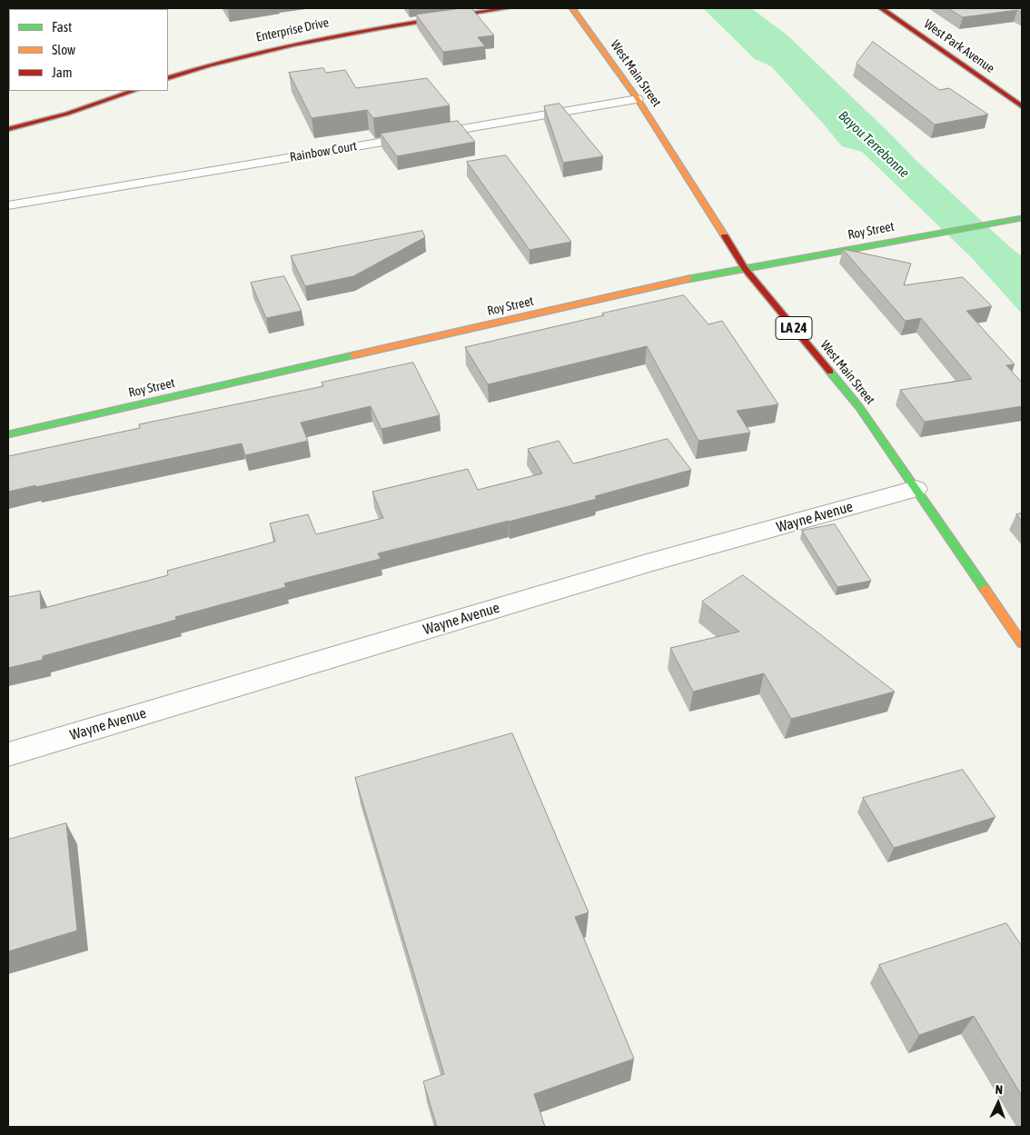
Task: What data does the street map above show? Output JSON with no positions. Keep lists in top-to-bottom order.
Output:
{
  "streets": {
    "street": [
      "Enterprise Drive",
      "West Park Avenue",
      "West Main Street",
      "Roy Street",
      "LA 24",
      "Wayne Avenue"
    ],
    "lane": ["Rainbow Court"]
  },
  "crossings": [
    ["West Main Street", "Rainbow Court"],
    ["West Main Street", "Roy Street"],
    ["West Main Street", "Wayne Avenue"]
  ],
  "water": ["Bayou Terrebonne"],
  "legend": ["Fast", "Slow", "Jam"],
  "north": "top"
}
